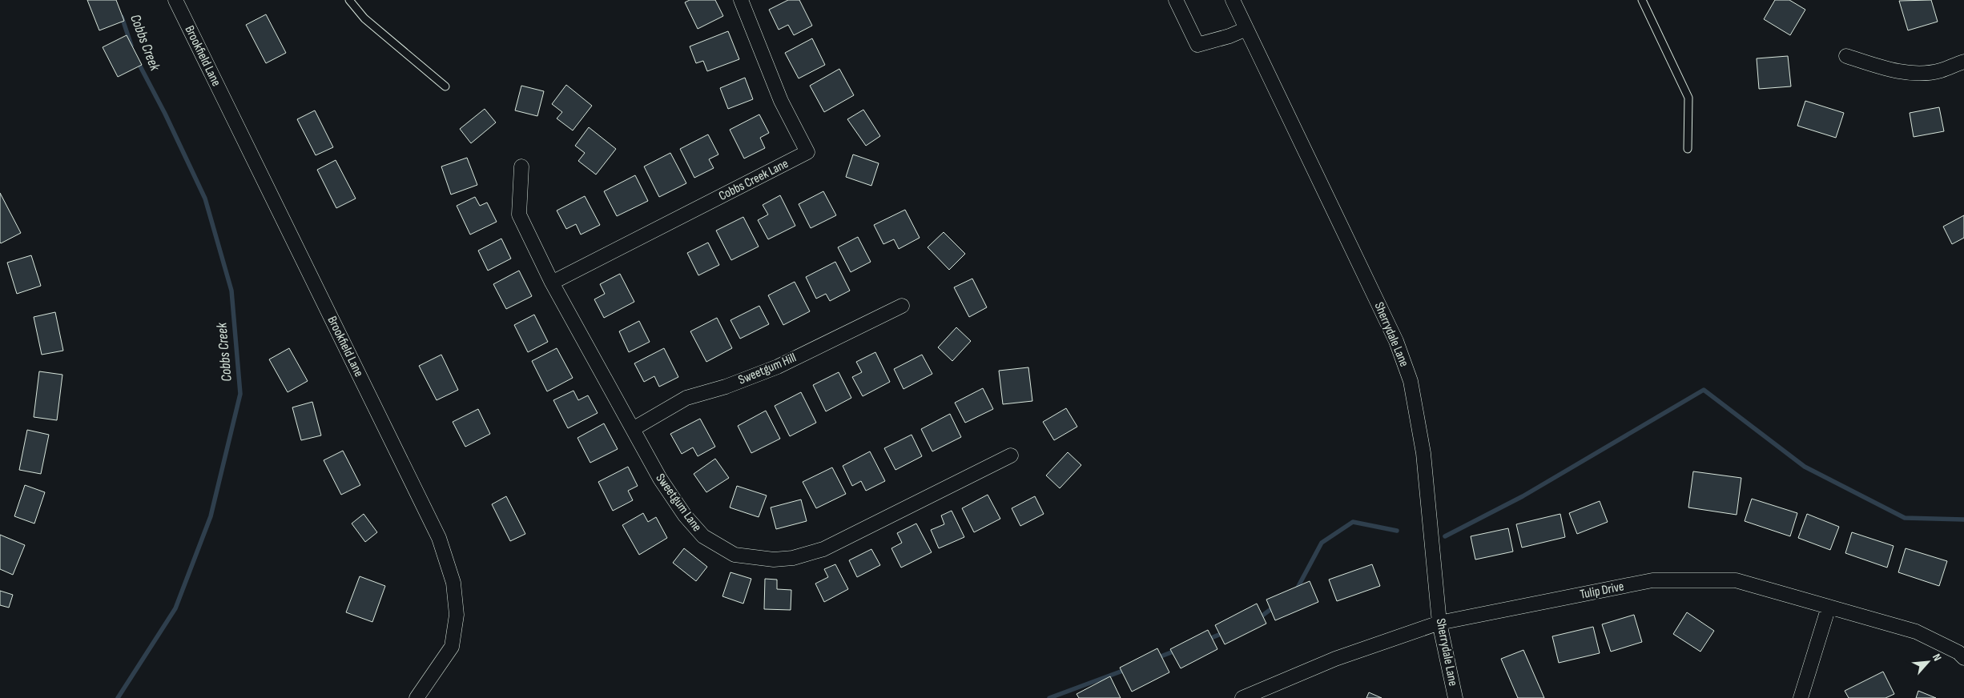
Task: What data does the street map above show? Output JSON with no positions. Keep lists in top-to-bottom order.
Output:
{
  "streets": {
    "street": [
      "Brookfield Lane",
      "Cobbs Creek Lane",
      "Sherrydale Lane",
      "Sweetgum Hill",
      "Sweetgum Lane",
      "Tulip Drive"
    ]
  },
  "crossings": [
    ["Cobbs Creek Lane", "Sweetgum Lane"],
    ["Sherrydale Lane", "Tulip Drive"],
    ["Sweetgum Hill", "Sweetgum Lane"]
  ],
  "water": ["Cobbs Creek"],
  "north": "top right"
}
